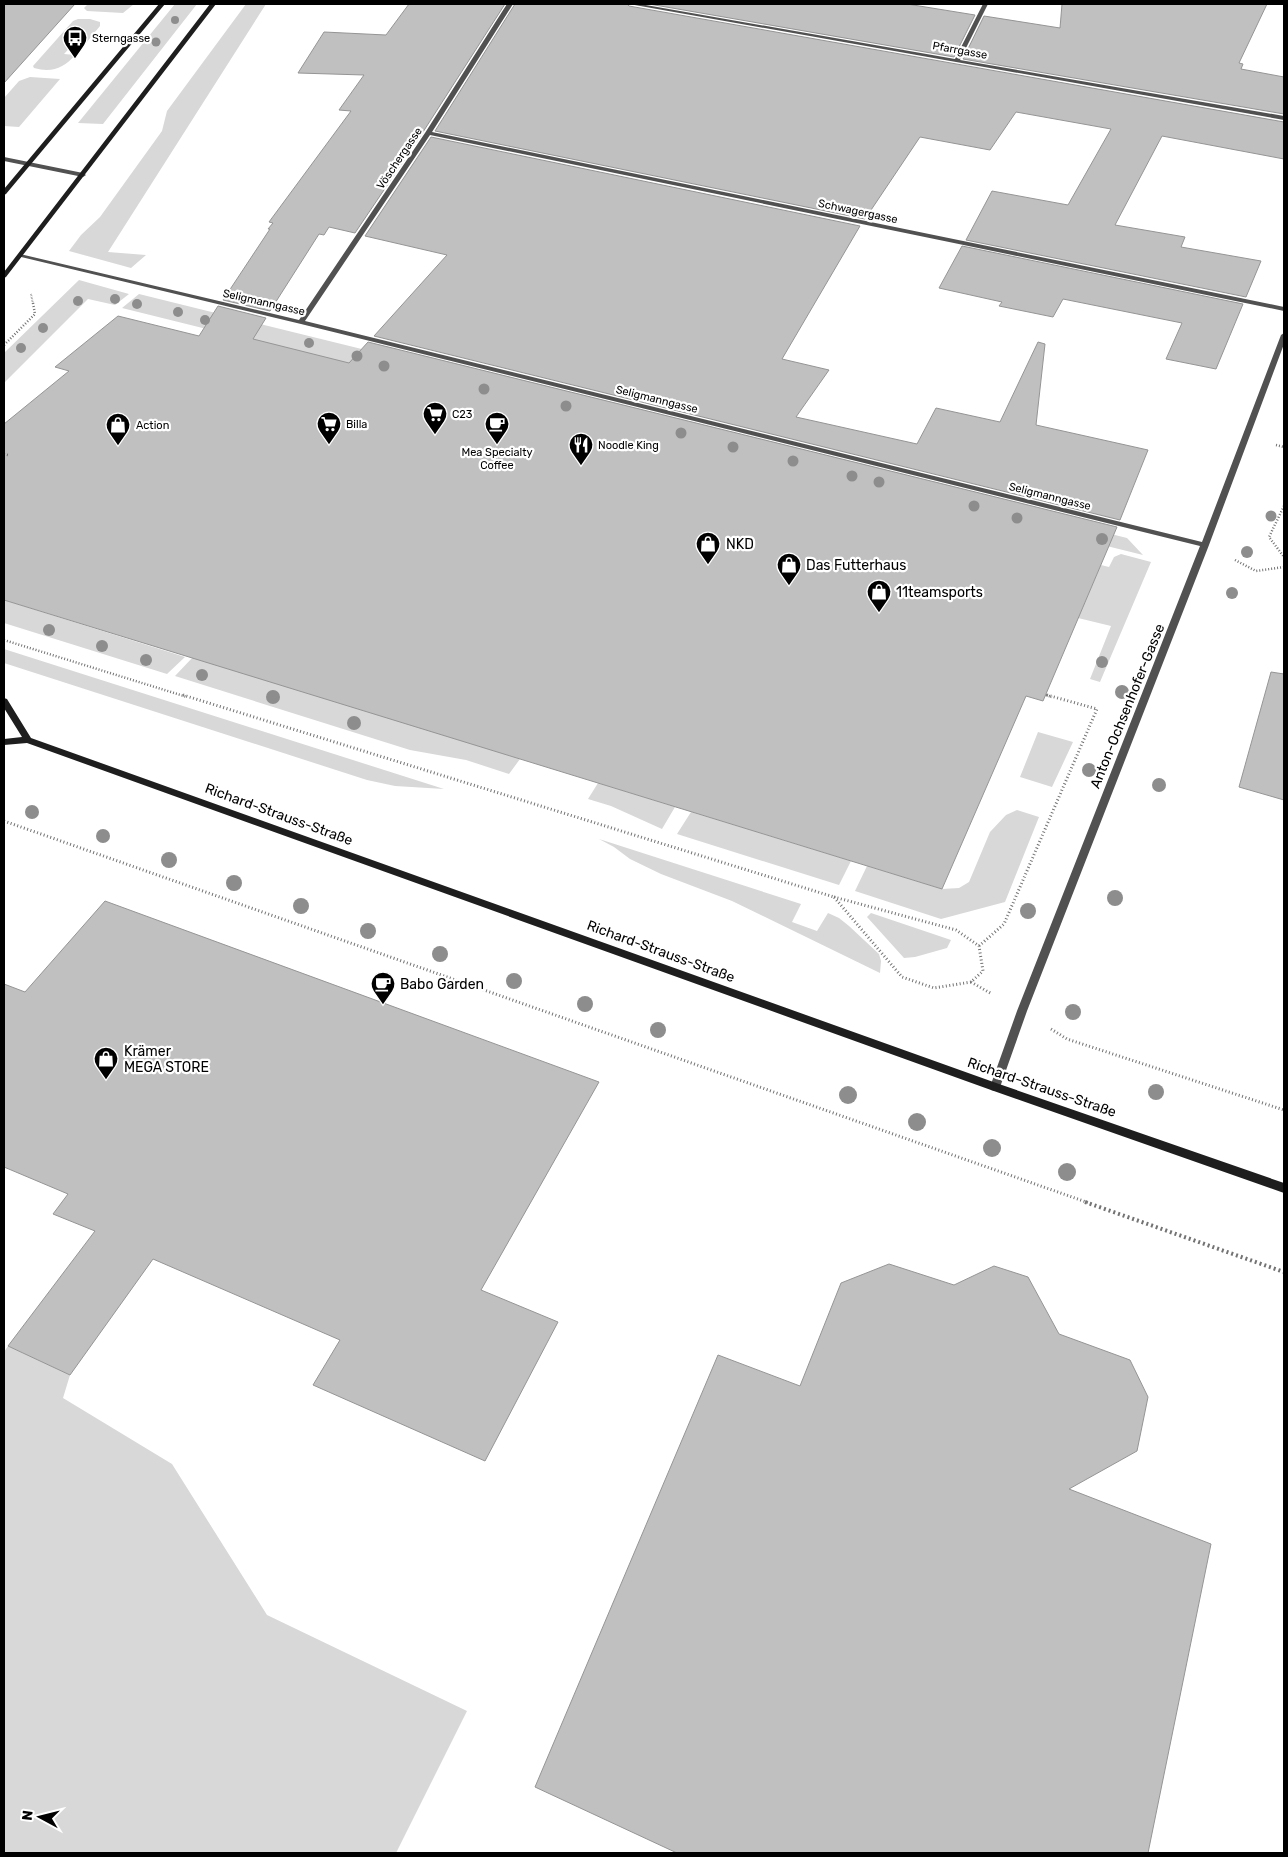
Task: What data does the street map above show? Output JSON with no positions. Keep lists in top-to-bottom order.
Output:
{
  "streets": {
    "main road": ["Richard-Strauss-Straße"],
    "street": [
      "Pfarrgasse",
      "Vöschergasse",
      "Schwagergasse",
      "Seligmanngasse",
      "Anton-Ochsenhofer-Gasse"
    ]
  },
  "crossings": [
    ["Vöschergasse", "Schwagergasse"],
    ["Vöschergasse", "Seligmanngasse"],
    ["Seligmanngasse", "Anton-Ochsenhofer-Gasse"],
    ["Anton-Ochsenhofer-Gasse", "Richard-Strauss-Straße"]
  ],
  "places": {
    "bus stop": ["Sterngasse"],
    "supermarket": ["C23", "Billa"],
    "cafe": ["Mea Specialty Coffee", "Babo Garden"],
    "shop": [
      "Action",
      "NKD",
      "Das Futterhaus",
      "11teamsports",
      "Krämer MEGA STORE"
    ],
    "restaurant": ["Noodle King"]
  },
  "north": "left"
}
